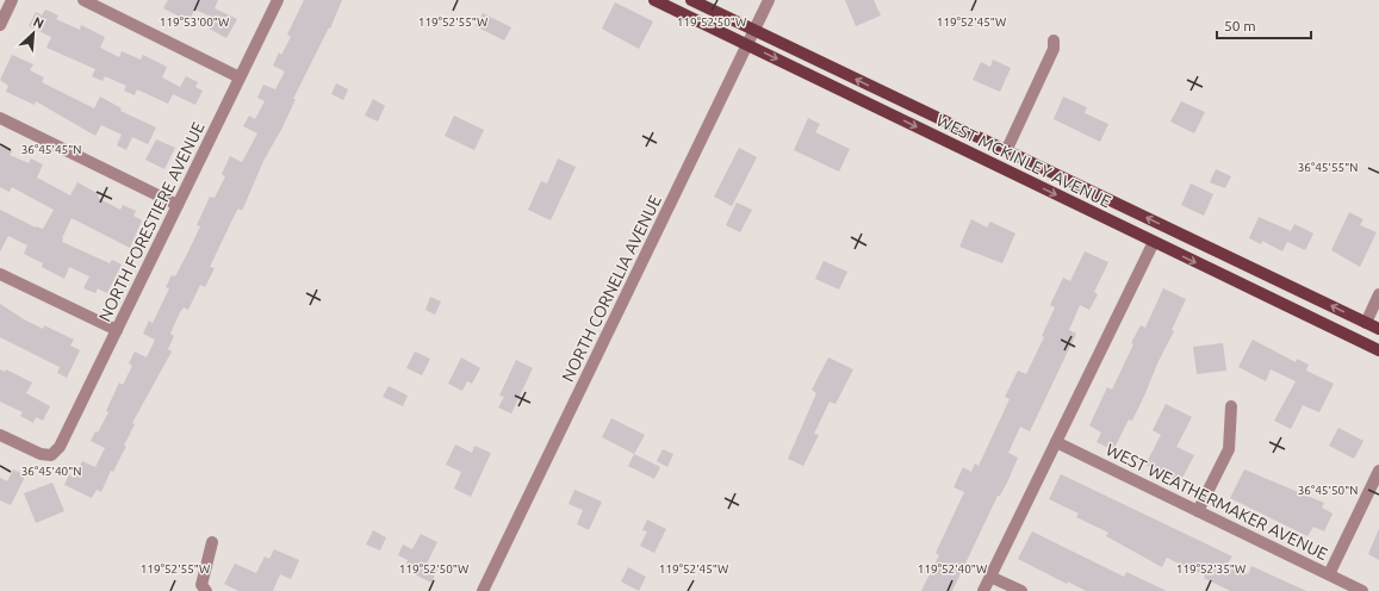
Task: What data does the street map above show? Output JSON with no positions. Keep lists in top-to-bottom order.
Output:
{
  "streets": {
    "main road": ["WEST MCKINLEY AVENUE"],
    "street": ["NORTH FORESTIERE AVENUE", "NORTH CORNELIA AVENUE", "WEST WEATHERMAKER AVENUE"]
  },
  "crossings": [
    ["WEST MCKINLEY AVENUE", "NORTH CORNELIA AVENUE"]
  ],
  "scale_bar": "50 m",
  "north": "top right",
  "coordinates": [
    "119°53'00\"W",
    "119°52'55\"W",
    "119°52'50\"W",
    "119°52'45\"W",
    "36°45'45\"N",
    "36°45'55\"N",
    "36°45'40\"N",
    "36°45'50\"N",
    "119°52'40\"W",
    "119°52'35\"W"
  ]
}
